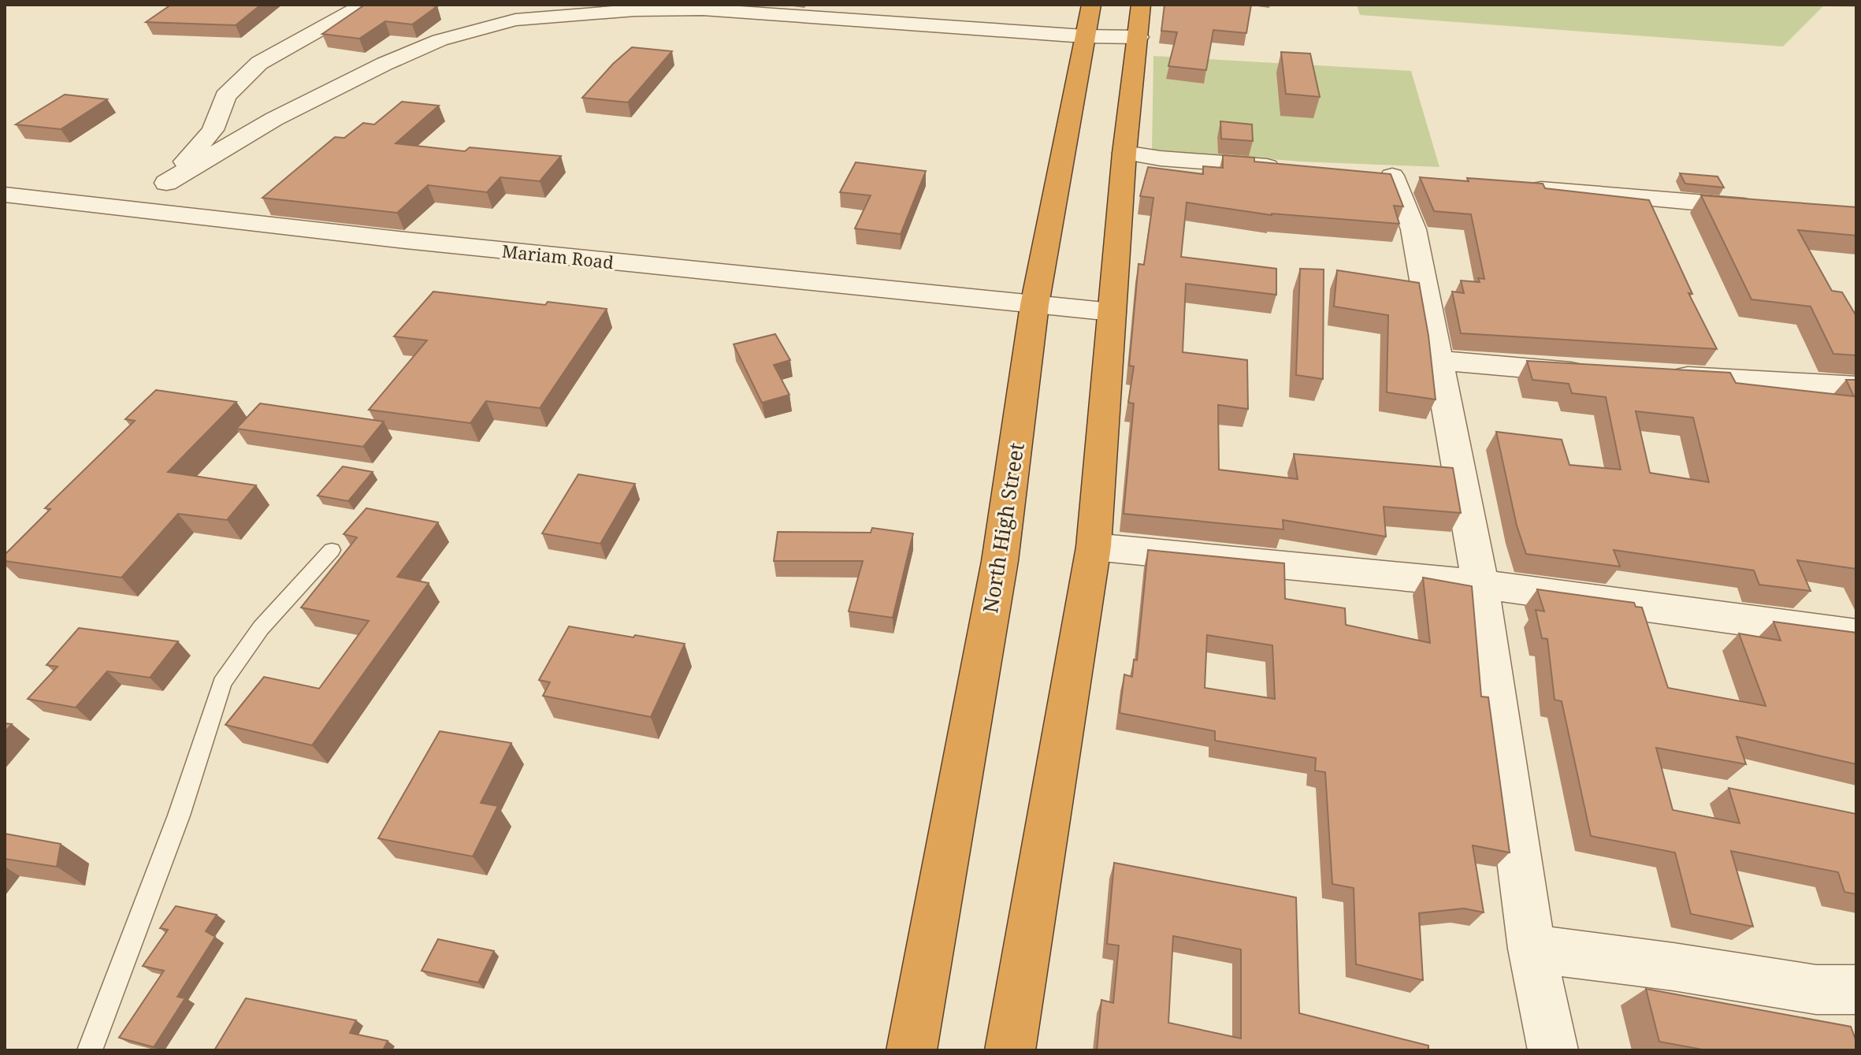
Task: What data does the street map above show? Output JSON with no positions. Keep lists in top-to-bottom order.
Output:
{
  "streets": {
    "highway": ["North High Street"],
    "street": ["Mariam Road"]
  },
  "crossings": [
    ["Mariam Road", "North High Street"]
  ]
}
